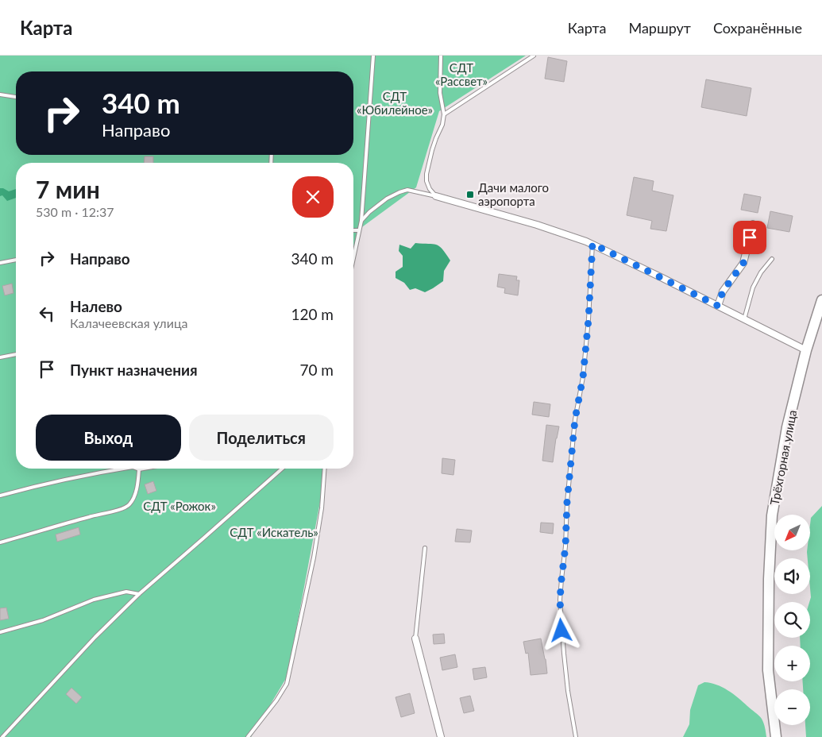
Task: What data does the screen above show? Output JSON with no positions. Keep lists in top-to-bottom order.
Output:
{
  "streets": {
    "highway": ["Трёхгорная улица"]
  },
  "parks": [
    "СДТ «Рассвет»",
    "СДТ «Юбилейное»",
    "СДТ «Рожок»",
    "СДТ «Искатель»"
  ],
  "places": {
    "transit": ["Дачи малого аэропорта"]
  },
  "north": "bottom left",
  "page": {
    "header": "Карта",
    "nav": ["Карта", "Маршрут", "Сохранённые"],
    "turn": ["340 m", "Направо"],
    "heading": ["7 мин", "530 m · 12:37"],
    "list": [
      {
        "name": "Направо",
        "value": "340 m"
      },
      {
        "name": "Налево",
        "note": "Калачеевская улица",
        "value": "120 m"
      },
      {
        "name": "Пункт назначения",
        "value": "70 m"
      }
    ],
    "buttons": ["Выход", "Поделиться"],
    "map_buttons": ["+", "−"]
  }
}
